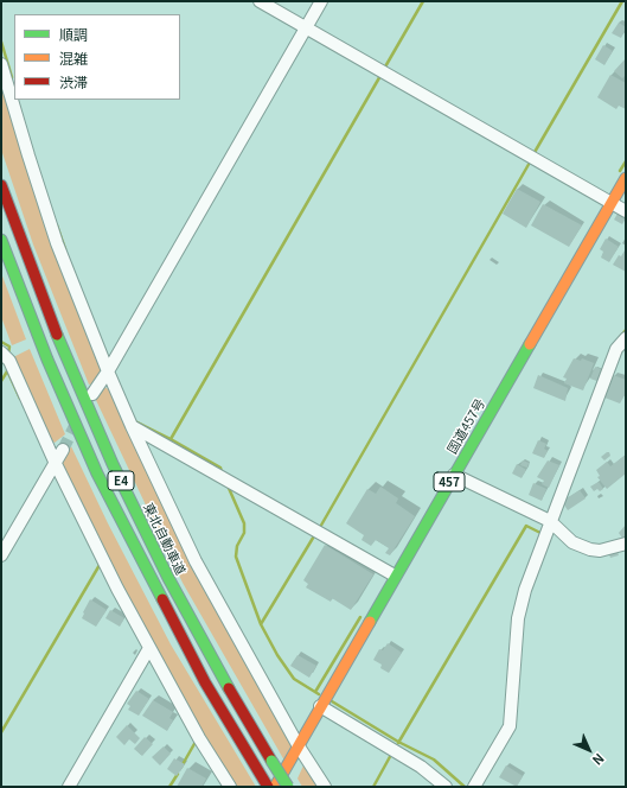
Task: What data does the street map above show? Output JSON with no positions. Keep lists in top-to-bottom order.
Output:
{
  "streets": {
    "highway": [
      "国道457号",
      "E4",
      "457",
      "東北自動車道"
    ]
  },
  "legend": ["順調", "混雑", "渋滞"],
  "north": "bottom right"
}
